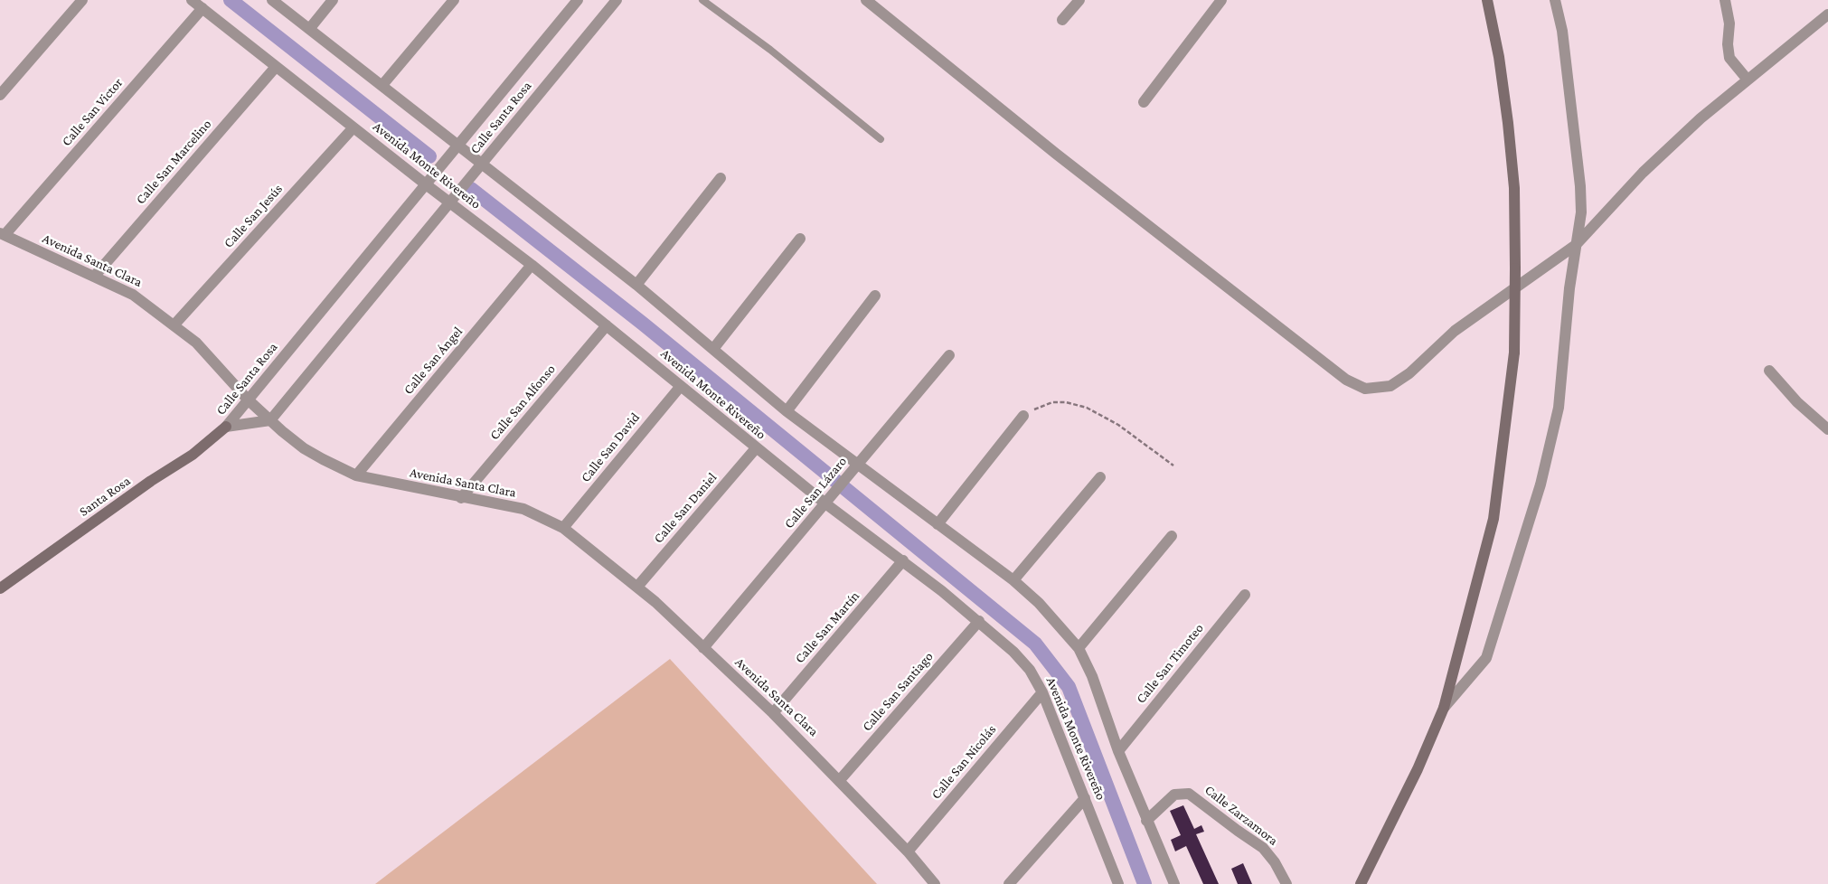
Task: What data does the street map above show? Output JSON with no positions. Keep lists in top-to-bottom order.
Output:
{
  "streets": {
    "main road": ["Santa Rosa"],
    "street": [
      "Calle San Victor",
      "Calle Santa Rosa",
      "Calle San Marcelino",
      "Avenida Monte Rivereño",
      "Calle San Jesús",
      "Avenida Santa Clara",
      "Calle San Ángel",
      "Calle San Alfonso",
      "Calle San David",
      "Calle San Lázaro",
      "Calle San Daniel",
      "Calle San Martín",
      "Calle San Timoteo",
      "Calle San Santiago",
      "Calle San Nicolás",
      "Calle Zarzamora"
    ]
  },
  "crossings": [
    ["Calle San Victor", "Avenida Monte Rivereño"],
    ["Calle San Victor", "Avenida Santa Clara"],
    ["Calle Santa Rosa", "Avenida Monte Rivereño"],
    ["Calle Santa Rosa", "Avenida Santa Clara"],
    ["Calle Santa Rosa", "Santa Rosa"],
    ["Calle San Marcelino", "Avenida Monte Rivereño"],
    ["Calle San Marcelino", "Avenida Santa Clara"],
    ["Avenida Monte Rivereño", "Calle San Jesús"],
    ["Avenida Monte Rivereño", "Calle San Ángel"],
    ["Avenida Monte Rivereño", "Calle San Alfonso"],
    ["Avenida Monte Rivereño", "Calle San David"],
    ["Avenida Monte Rivereño", "Calle San Lázaro"],
    ["Avenida Monte Rivereño", "Calle San Daniel"],
    ["Avenida Monte Rivereño", "Calle San Martín"],
    ["Avenida Monte Rivereño", "Calle San Santiago"],
    ["Avenida Monte Rivereño", "Calle San Nicolás"],
    ["Calle San Jesús", "Avenida Santa Clara"],
    ["Avenida Santa Clara", "Calle San Ángel"],
    ["Avenida Santa Clara", "Calle San Alfonso"],
    ["Avenida Santa Clara", "Calle San David"],
    ["Avenida Santa Clara", "Calle San Lázaro"],
    ["Avenida Santa Clara", "Calle San Daniel"],
    ["Avenida Santa Clara", "Calle San Martín"],
    ["Avenida Santa Clara", "Calle San Santiago"],
    ["Avenida Santa Clara", "Calle San Nicolás"]
  ]
}
